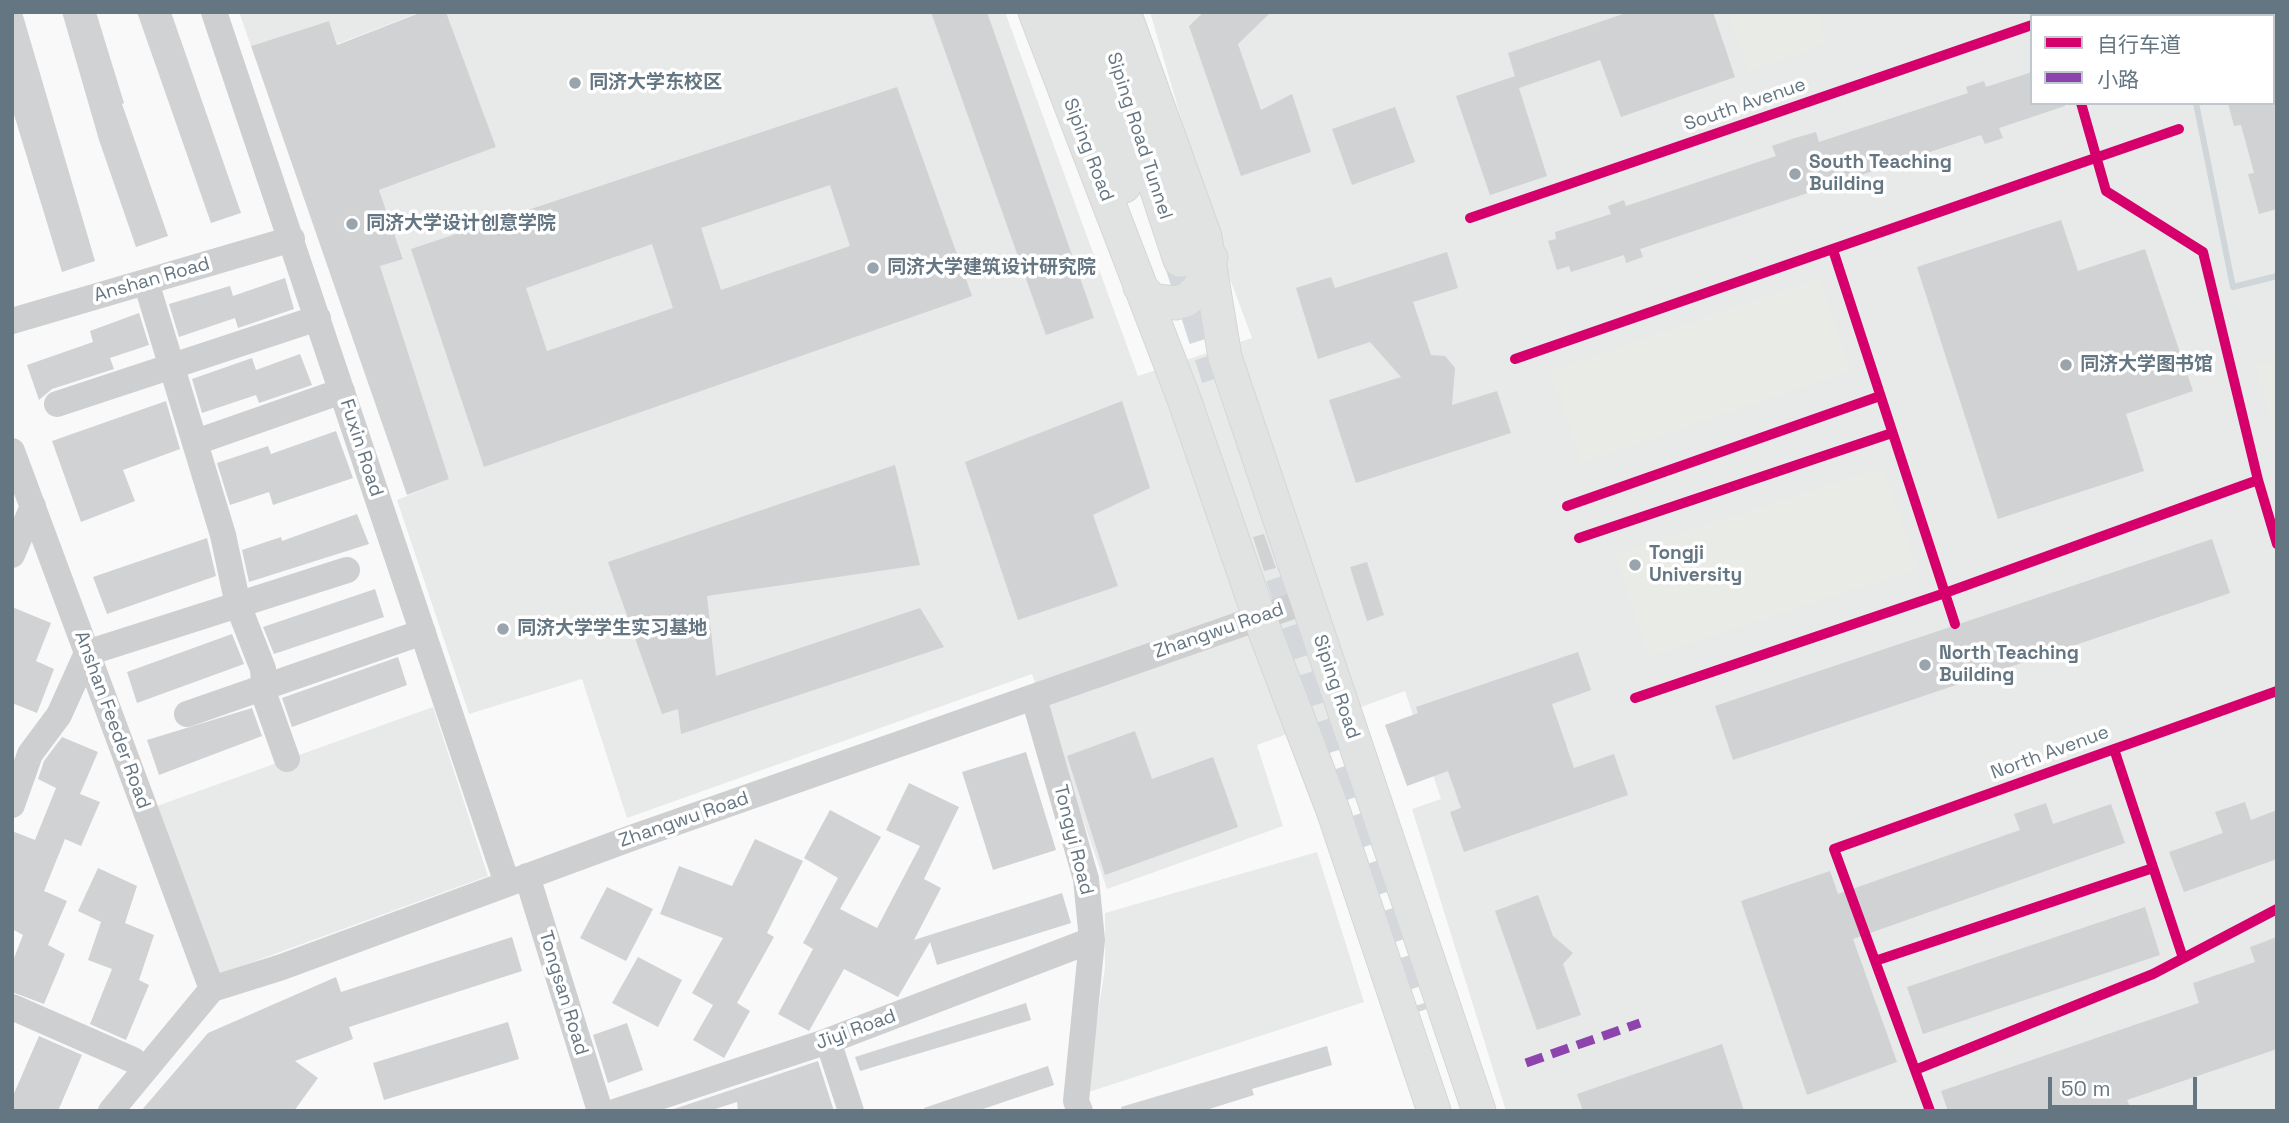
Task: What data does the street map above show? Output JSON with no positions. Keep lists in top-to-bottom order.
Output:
{
  "streets": {
    "main road": ["Siping Road Tunnel", "Siping Road"],
    "street": [
      "Anshan Road",
      "Fuxin Road",
      "Zhangwu Road",
      "Anshan Feeder Road",
      "Tongyi Road",
      "Tongsan Road",
      "Jiyi Road"
    ],
    "cycle path": ["South Avenue", "North Avenue"]
  },
  "crossings": [
    ["Siping Road Tunnel", "Siping Road"],
    ["Siping Road", "Zhangwu Road"],
    ["Anshan Road", "Fuxin Road"],
    ["Fuxin Road", "Zhangwu Road"],
    ["Fuxin Road", "Tongsan Road"],
    ["Zhangwu Road", "Anshan Feeder Road"],
    ["Zhangwu Road", "Tongyi Road"],
    ["Zhangwu Road", "Tongsan Road"],
    ["Tongyi Road", "Jiyi Road"]
  ],
  "places": [
    "同济大学东校区",
    "South Teaching Building",
    "同济大学设计创意学院",
    "同济大学建筑设计研究院",
    "同济大学图书馆",
    "Tongji University",
    "同济大学学生实习基地",
    "North Teaching Building"
  ],
  "legend": ["自行车道", "小路"],
  "scale_bar": "50 m"
}
